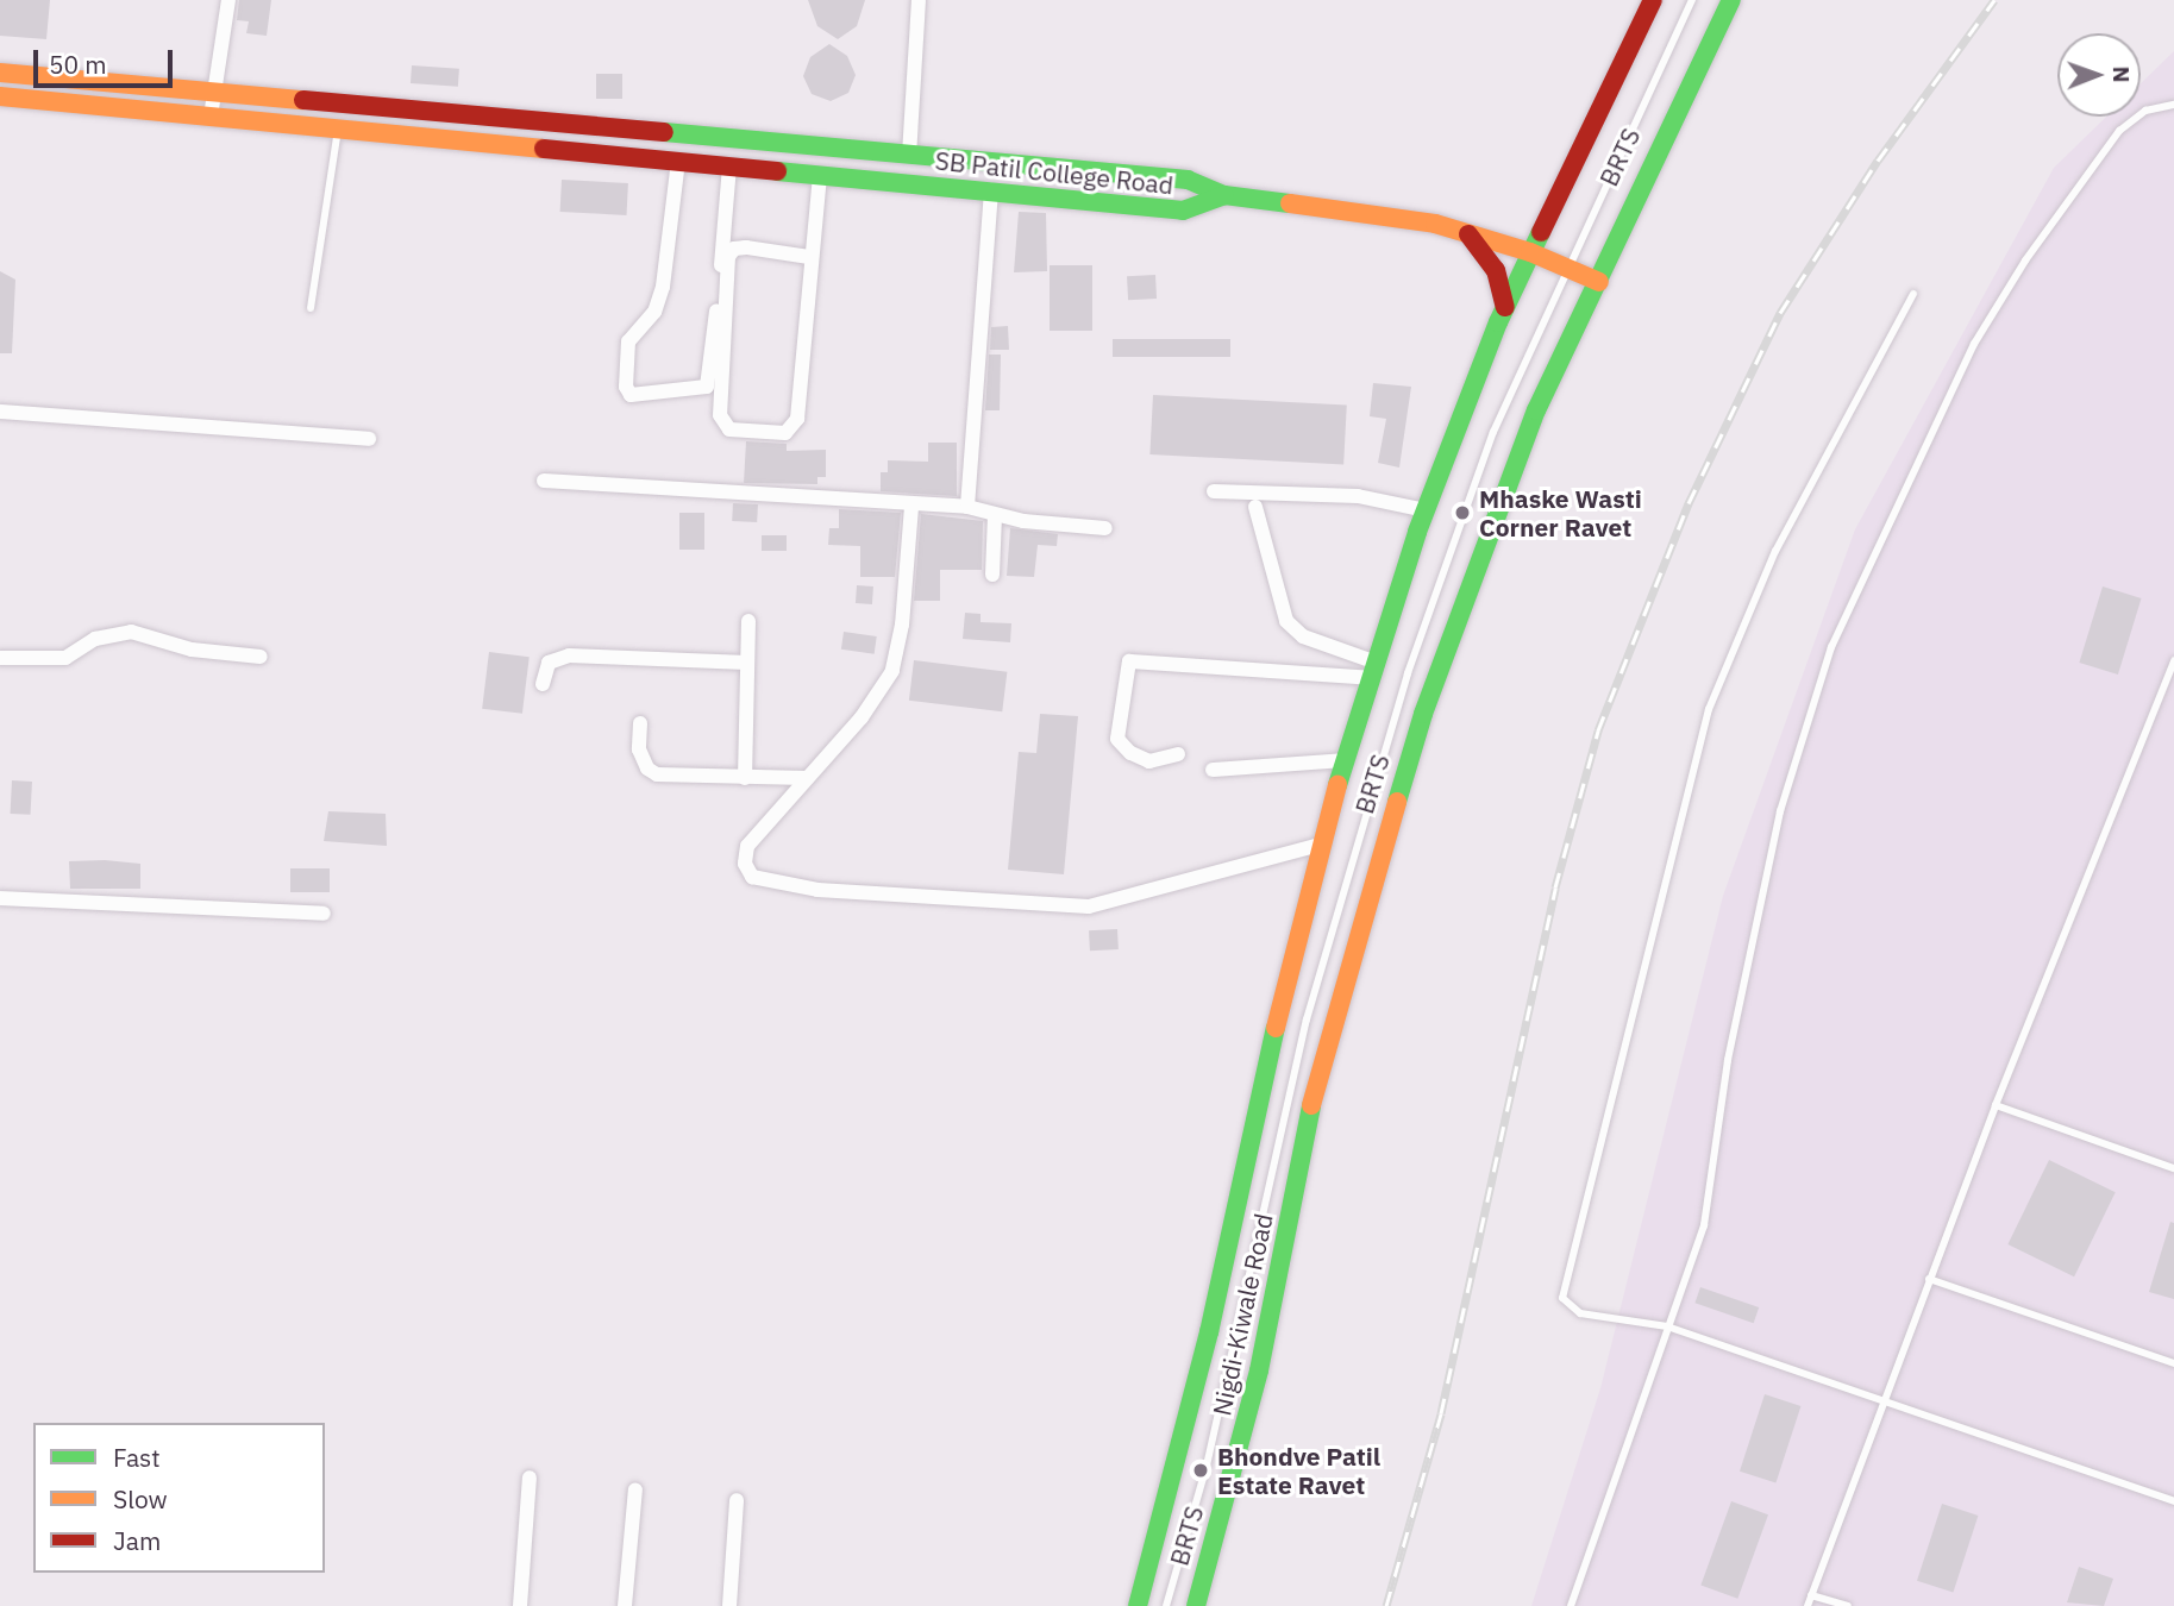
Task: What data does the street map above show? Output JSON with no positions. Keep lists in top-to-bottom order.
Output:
{
  "streets": {
    "main road": ["SB Patil College Road", "Nigdi-Kiwale Road"],
    "lane": ["BRTS"]
  },
  "places": ["Mhaske Wasti Corner Ravet", "Bhondve Patil Estate Ravet"],
  "legend": ["Fast", "Slow", "Jam"],
  "scale_bar": "50 m",
  "north": "right"
}
